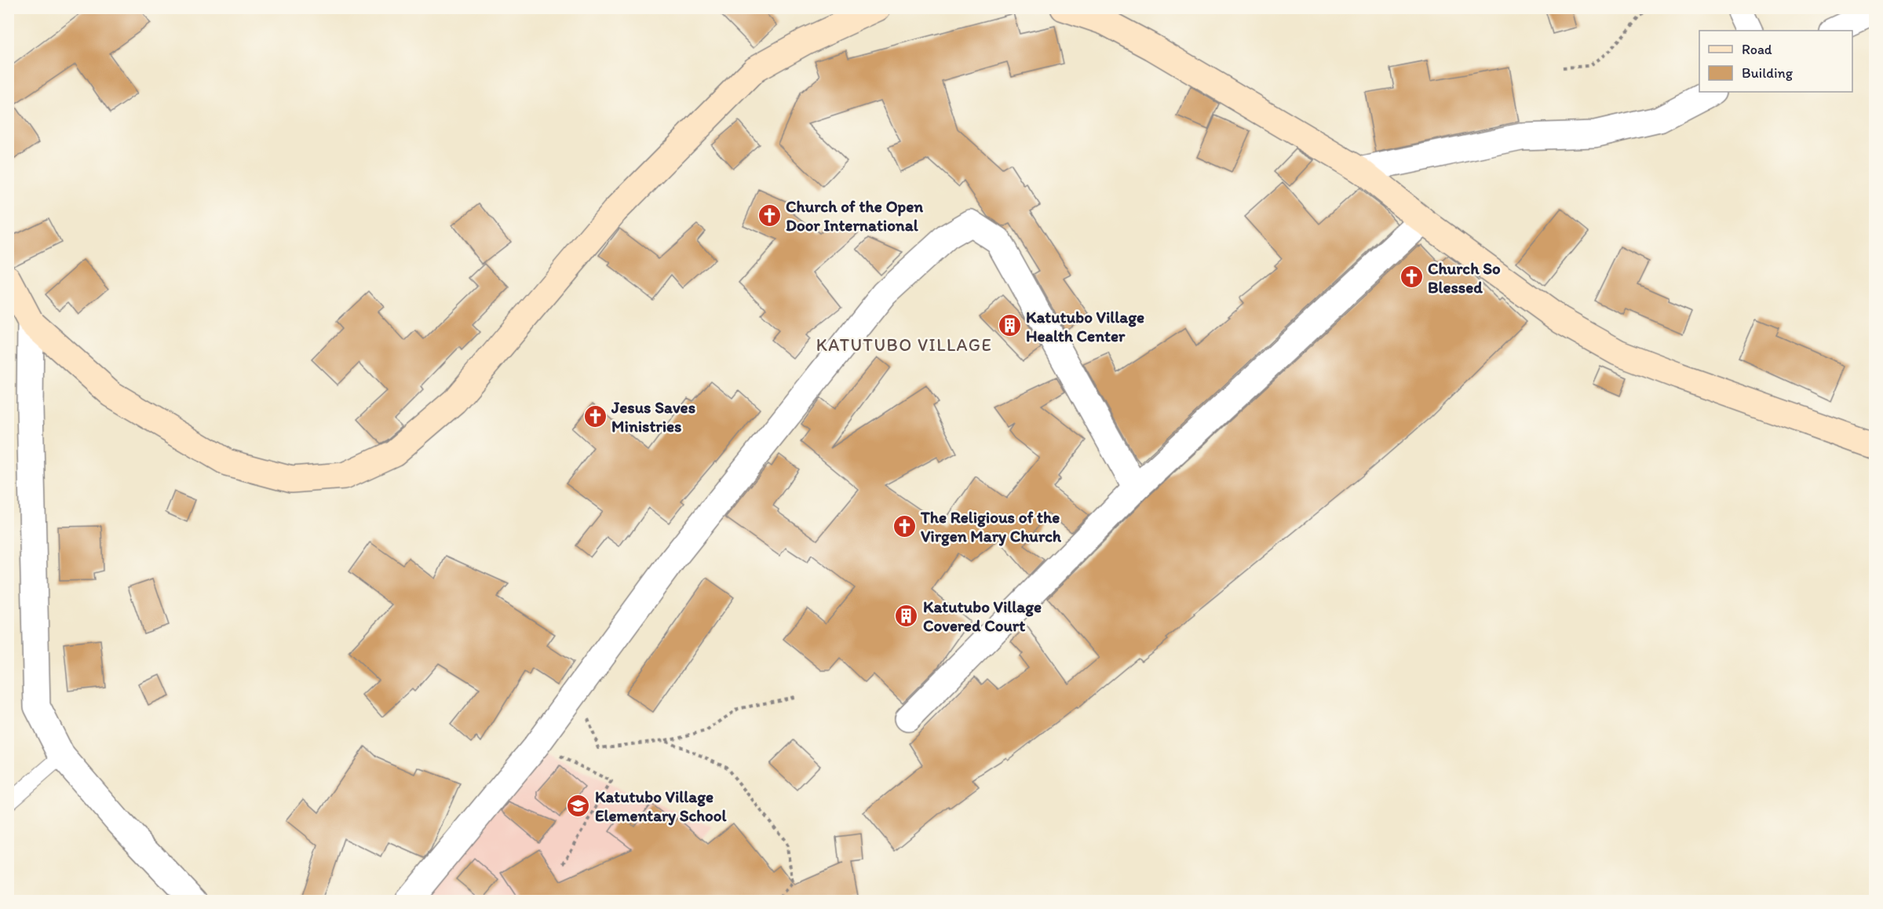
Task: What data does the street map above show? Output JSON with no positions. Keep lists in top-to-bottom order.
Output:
{
  "districts": ["KATUTUBO VILLAGE"],
  "places": {
    "church": [
      "Church of the Open Door International",
      "Church So Blessed",
      "Jesus Saves Ministries",
      "The Religious of the Virgen Mary Church"
    ],
    "building": ["Katutubo Village Health Center", "Katutubo Village Covered Court"],
    "school or university": ["Katutubo Village Elementary School"]
  },
  "legend": ["Road", "Building"]
}
